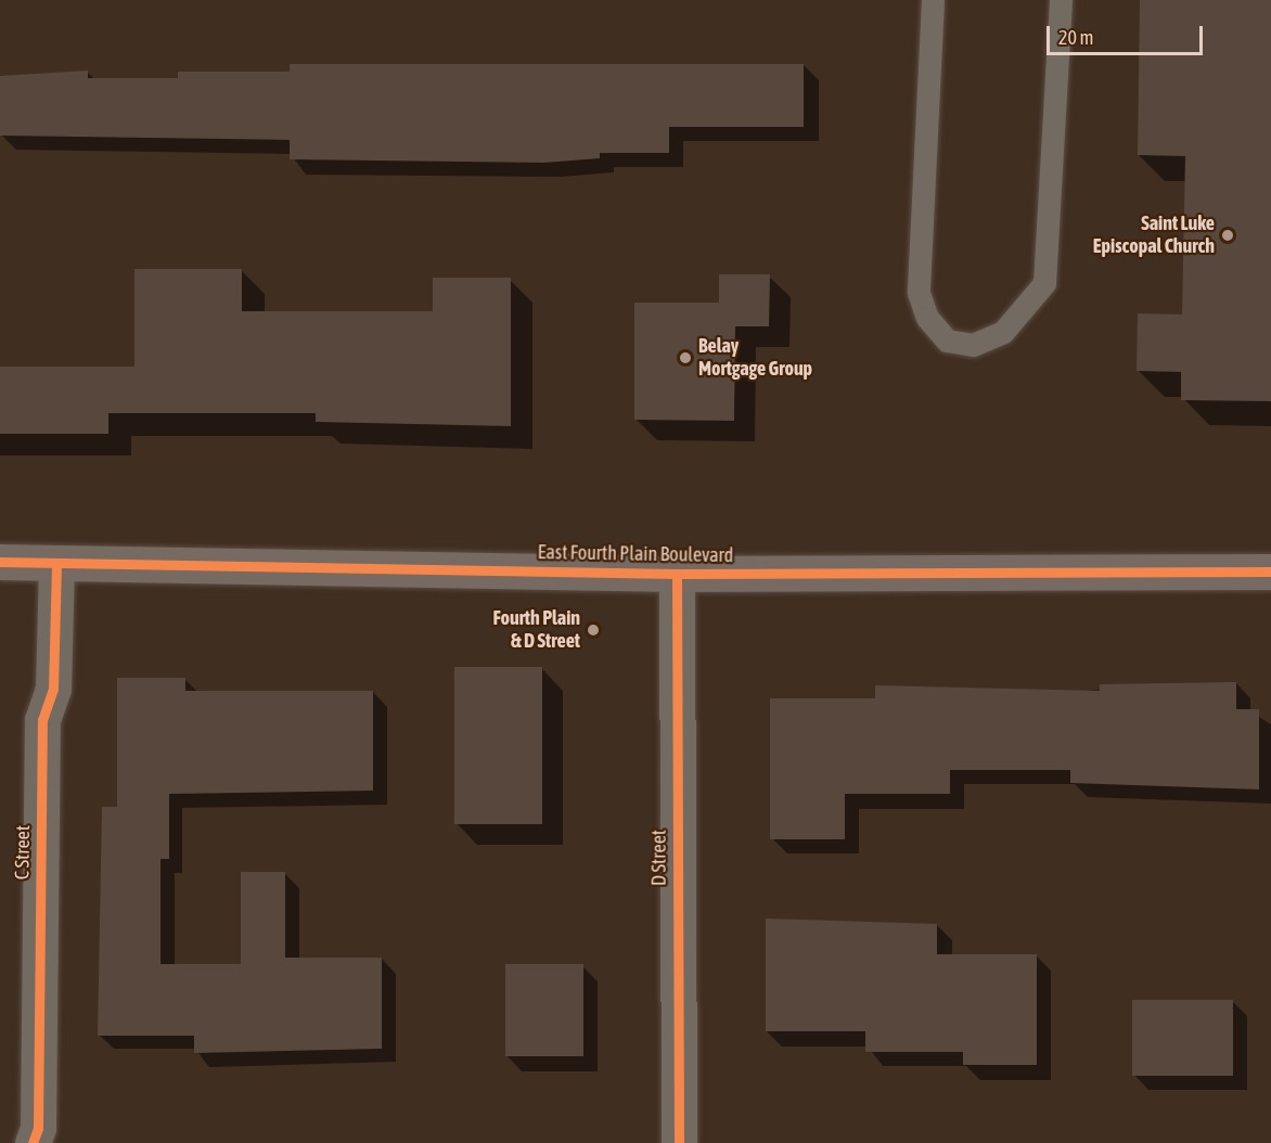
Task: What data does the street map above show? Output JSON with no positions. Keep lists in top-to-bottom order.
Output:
{
  "streets": {
    "main road": ["East Fourth Plain Boulevard"],
    "street": ["C Street", "D Street"]
  },
  "crossings": [
    ["East Fourth Plain Boulevard", "C Street"],
    ["East Fourth Plain Boulevard", "D Street"]
  ],
  "places": ["Saint Luke Episcopal Church", "Belay Mortgage Group", "Fourth Plain & D Street"],
  "scale_bar": "20 m"
}
